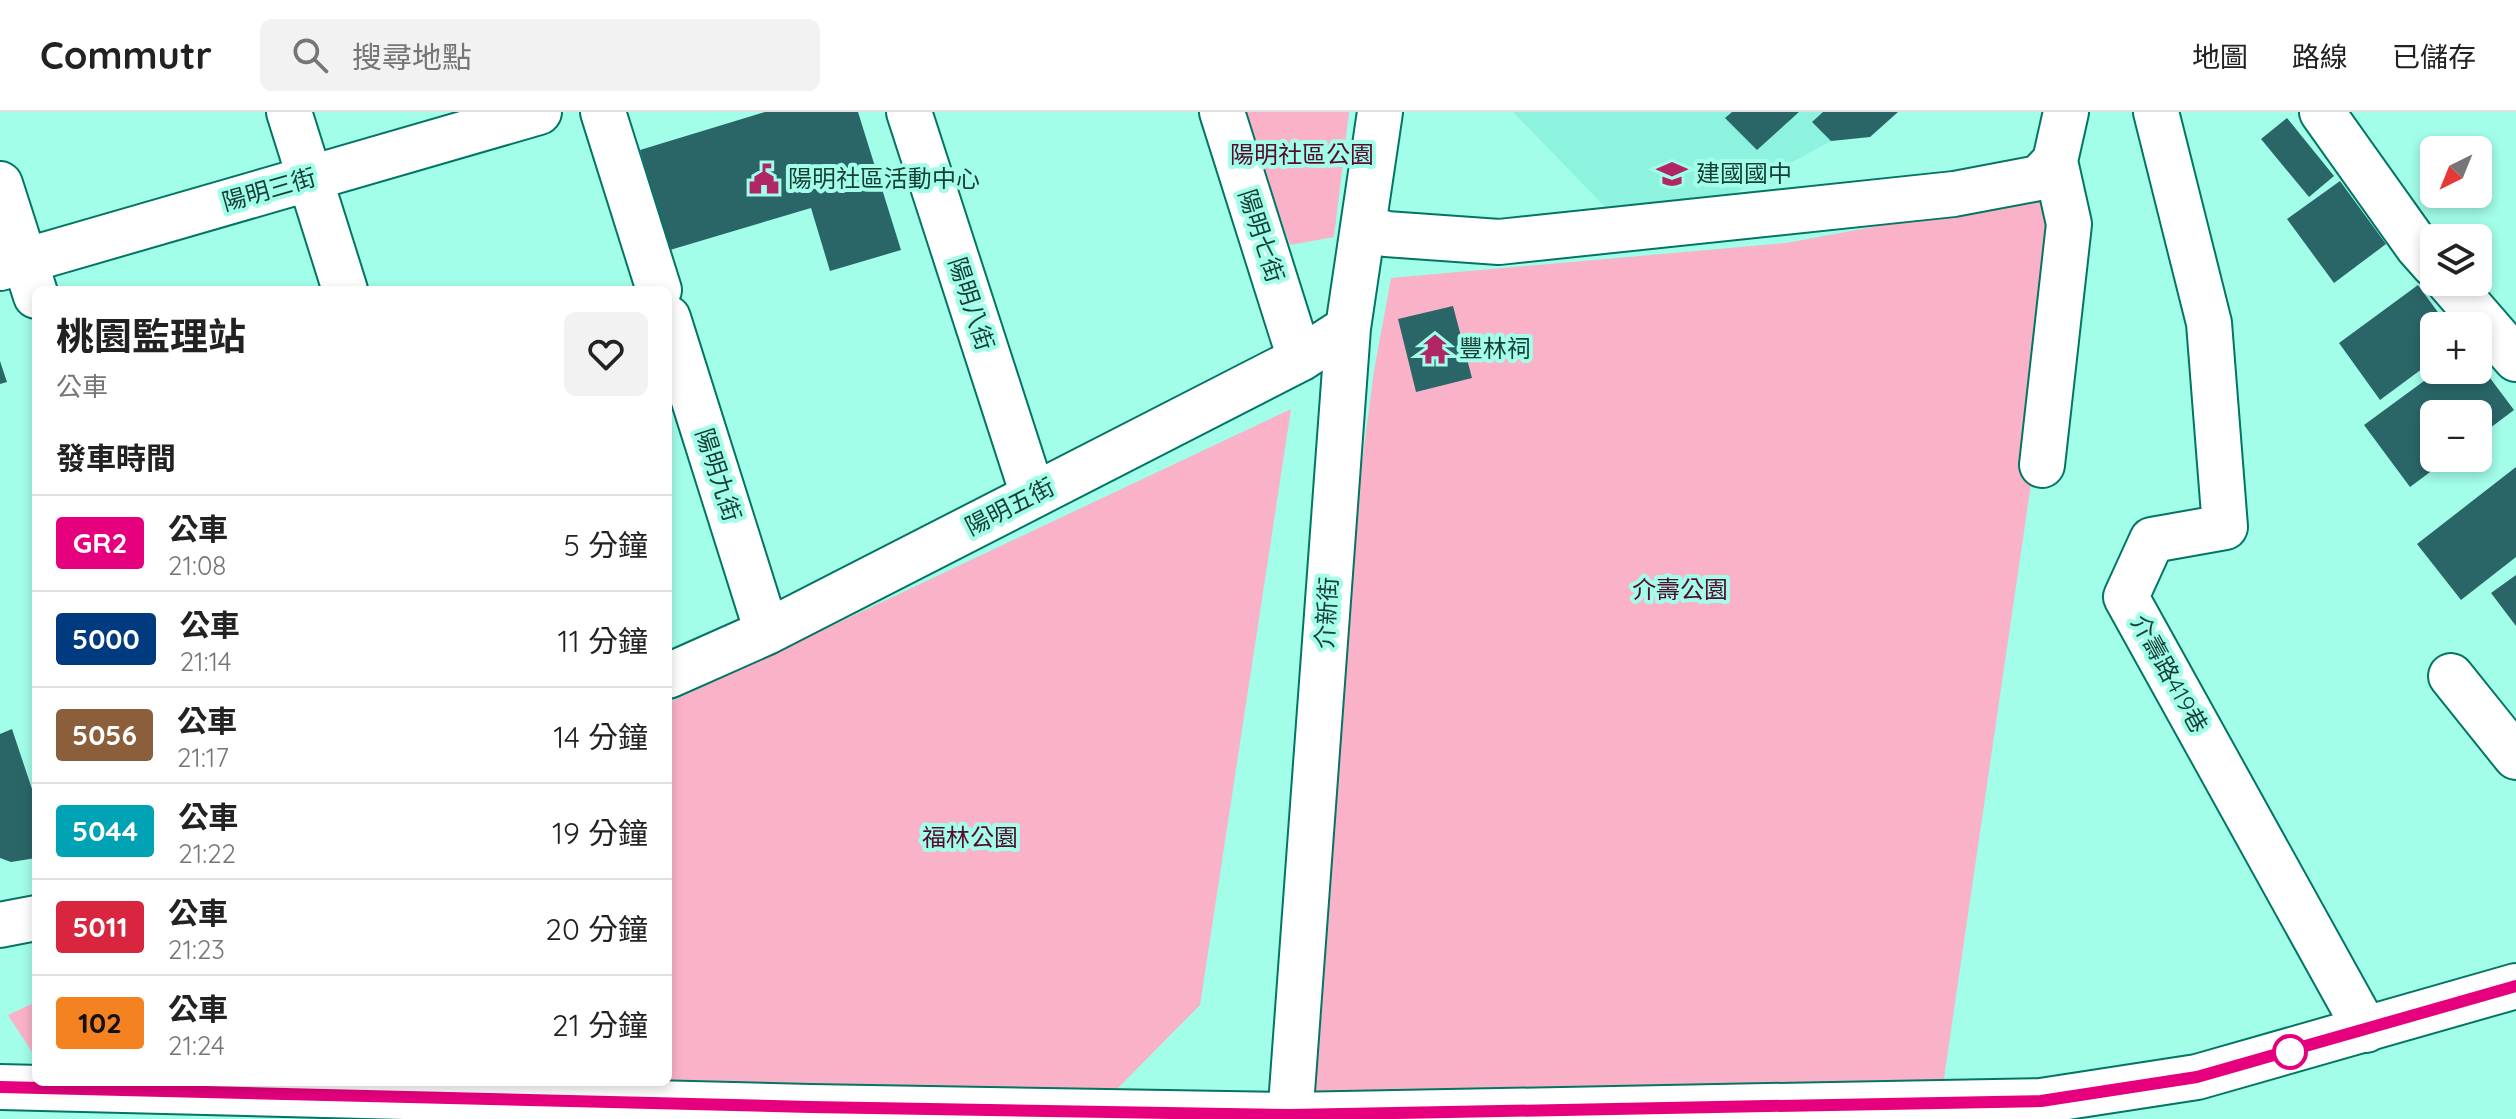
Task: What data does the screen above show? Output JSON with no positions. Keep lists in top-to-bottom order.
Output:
{
  "streets": {
    "main road": [
      "陽明三街",
      "陽明七街",
      "陽明八街",
      "陽明九街",
      "陽明五街",
      "介新街",
      "介壽路419巷"
    ]
  },
  "crossings": [
    ["陽明七街", "陽明五街"],
    ["陽明八街", "陽明五街"],
    ["陽明九街", "陽明五街"],
    ["陽明五街", "介新街"]
  ],
  "parks": ["陽明社區公園", "介壽公園", "福林公園"],
  "places": {
    "school or university": ["建國國中"],
    "public building": ["陽明社區活動中心"],
    "temple": ["豐林祠"]
  },
  "lines": ["bus line GR2"],
  "north": "bottom left",
  "page": {
    "header": "Commutr",
    "search": "搜尋地點",
    "nav": ["地圖", "路線", "已儲存"],
    "map_buttons": ["+", "−"],
    "heading": [
      ["桃園監理站", "公車"],
      "發車時間"
    ],
    "list": [
      {
        "mark": "GR2",
        "name": "公車",
        "note": "21:08",
        "value": "5 分鐘"
      },
      {
        "mark": "5000",
        "name": "公車",
        "note": "21:14",
        "value": "11 分鐘"
      },
      {
        "mark": "5056",
        "name": "公車",
        "note": "21:17",
        "value": "14 分鐘"
      },
      {
        "mark": "5044",
        "name": "公車",
        "note": "21:22",
        "value": "19 分鐘"
      },
      {
        "mark": "5011",
        "name": "公車",
        "note": "21:23",
        "value": "20 分鐘"
      },
      {
        "mark": "102",
        "name": "公車",
        "note": "21:24",
        "value": "21 分鐘"
      }
    ]
  }
}
